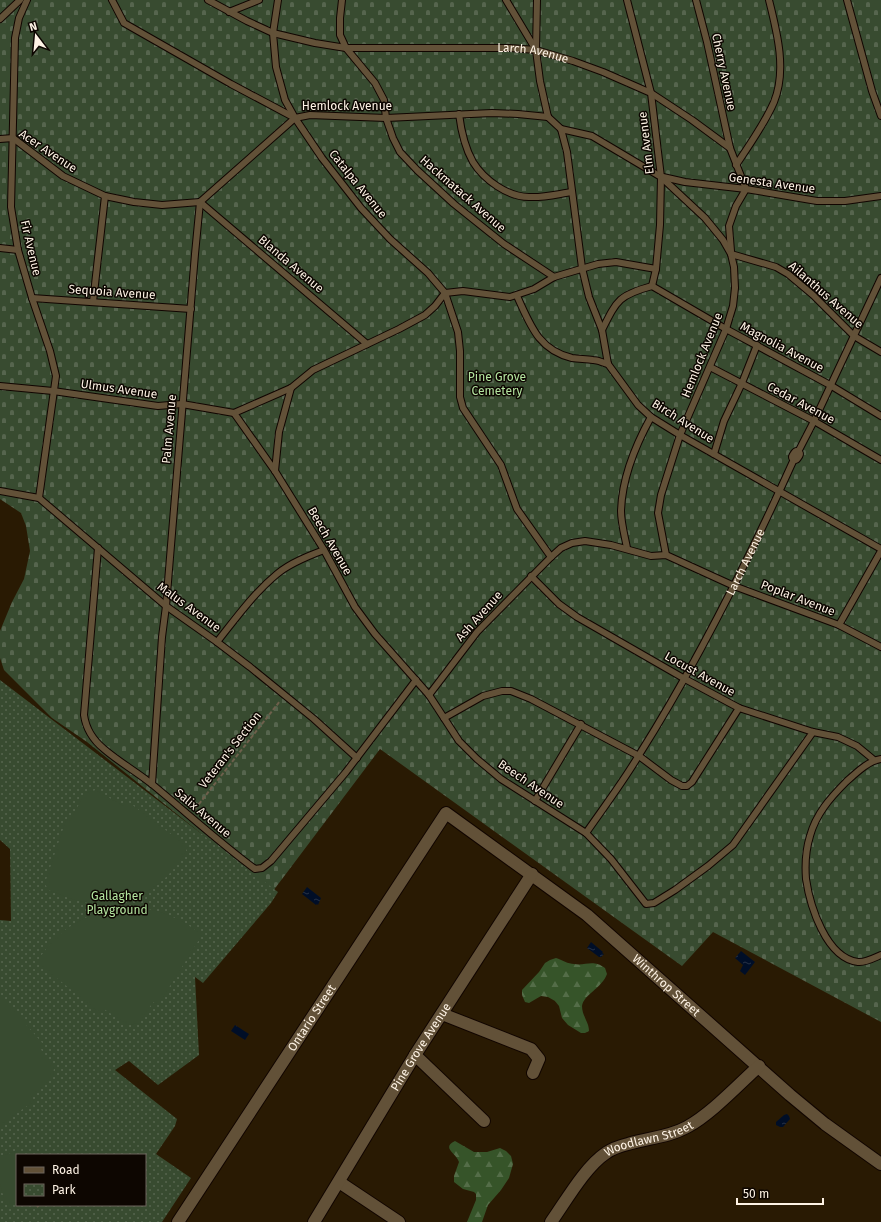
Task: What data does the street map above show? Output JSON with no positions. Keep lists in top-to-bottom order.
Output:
{
  "streets": {
    "street": [
      "Winthrop Street",
      "Ontario Street",
      "Pine Grove Avenue",
      "Woodlawn Street"
    ],
    "lane": [
      "Larch Avenue",
      "Cherry Avenue",
      "Hemlock Avenue",
      "Elm Avenue",
      "Acer Avenue",
      "Genesta Avenue",
      "Catalpa Avenue",
      "Hackmatack Avenue",
      "Fir Avenue",
      "Blanda Avenue",
      "Sequoia Avenue",
      "Ailanthus Avenue",
      "Magnolia Avenue",
      "Ulmus Avenue",
      "Cedar Avenue",
      "Birch Avenue",
      "Palm Avenue",
      "Beech Avenue",
      "Poplar Avenue",
      "Malus Avenue",
      "Ash Avenue",
      "Locust Avenue",
      "Salix Avenue"
    ],
    "path": ["Veteran's Section"]
  },
  "crossings": [
    ["Larch Avenue", "Cherry Avenue"],
    ["Larch Avenue", "Elm Avenue"],
    ["Larch Avenue", "Catalpa Avenue"],
    ["Larch Avenue", "Hackmatack Avenue"],
    ["Larch Avenue", "Ailanthus Avenue"],
    ["Larch Avenue", "Magnolia Avenue"],
    ["Larch Avenue", "Cedar Avenue"],
    ["Larch Avenue", "Birch Avenue"],
    ["Larch Avenue", "Beech Avenue"],
    ["Larch Avenue", "Poplar Avenue"],
    ["Larch Avenue", "Locust Avenue"],
    ["Hemlock Avenue", "Elm Avenue"],
    ["Hemlock Avenue", "Genesta Avenue"],
    ["Hemlock Avenue", "Catalpa Avenue"],
    ["Hemlock Avenue", "Hackmatack Avenue"],
    ["Hemlock Avenue", "Ailanthus Avenue"],
    ["Hemlock Avenue", "Magnolia Avenue"],
    ["Hemlock Avenue", "Cedar Avenue"],
    ["Hemlock Avenue", "Birch Avenue"],
    ["Hemlock Avenue", "Poplar Avenue"],
    ["Elm Avenue", "Genesta Avenue"],
    ["Elm Avenue", "Magnolia Avenue"],
    ["Acer Avenue", "Fir Avenue"],
    ["Acer Avenue", "Blanda Avenue"],
    ["Acer Avenue", "Palm Avenue"],
    ["Fir Avenue", "Sequoia Avenue"],
    ["Fir Avenue", "Ulmus Avenue"],
    ["Fir Avenue", "Malus Avenue"],
    ["Blanda Avenue", "Palm Avenue"],
    ["Sequoia Avenue", "Palm Avenue"],
    ["Ulmus Avenue", "Palm Avenue"],
    ["Ulmus Avenue", "Beech Avenue"],
    ["Palm Avenue", "Malus Avenue"],
    ["Palm Avenue", "Salix Avenue"],
    ["Beech Avenue", "Ash Avenue"],
    ["Beech Avenue", "Locust Avenue"],
    ["Beech Avenue", "Salix Avenue"],
    ["Poplar Avenue", "Ash Avenue"],
    ["Malus Avenue", "Veteran's Section"],
    ["Malus Avenue", "Salix Avenue"],
    ["Ash Avenue", "Locust Avenue"],
    ["Veteran's Section", "Salix Avenue"],
    ["Winthrop Street", "Ontario Street"],
    ["Winthrop Street", "Pine Grove Avenue"],
    ["Winthrop Street", "Woodlawn Street"]
  ],
  "parks": ["Pine Grove Cemetery", "Gallagher Playground"],
  "legend": ["Road", "Park"],
  "scale_bar": "50 m",
  "north": "top"
}
